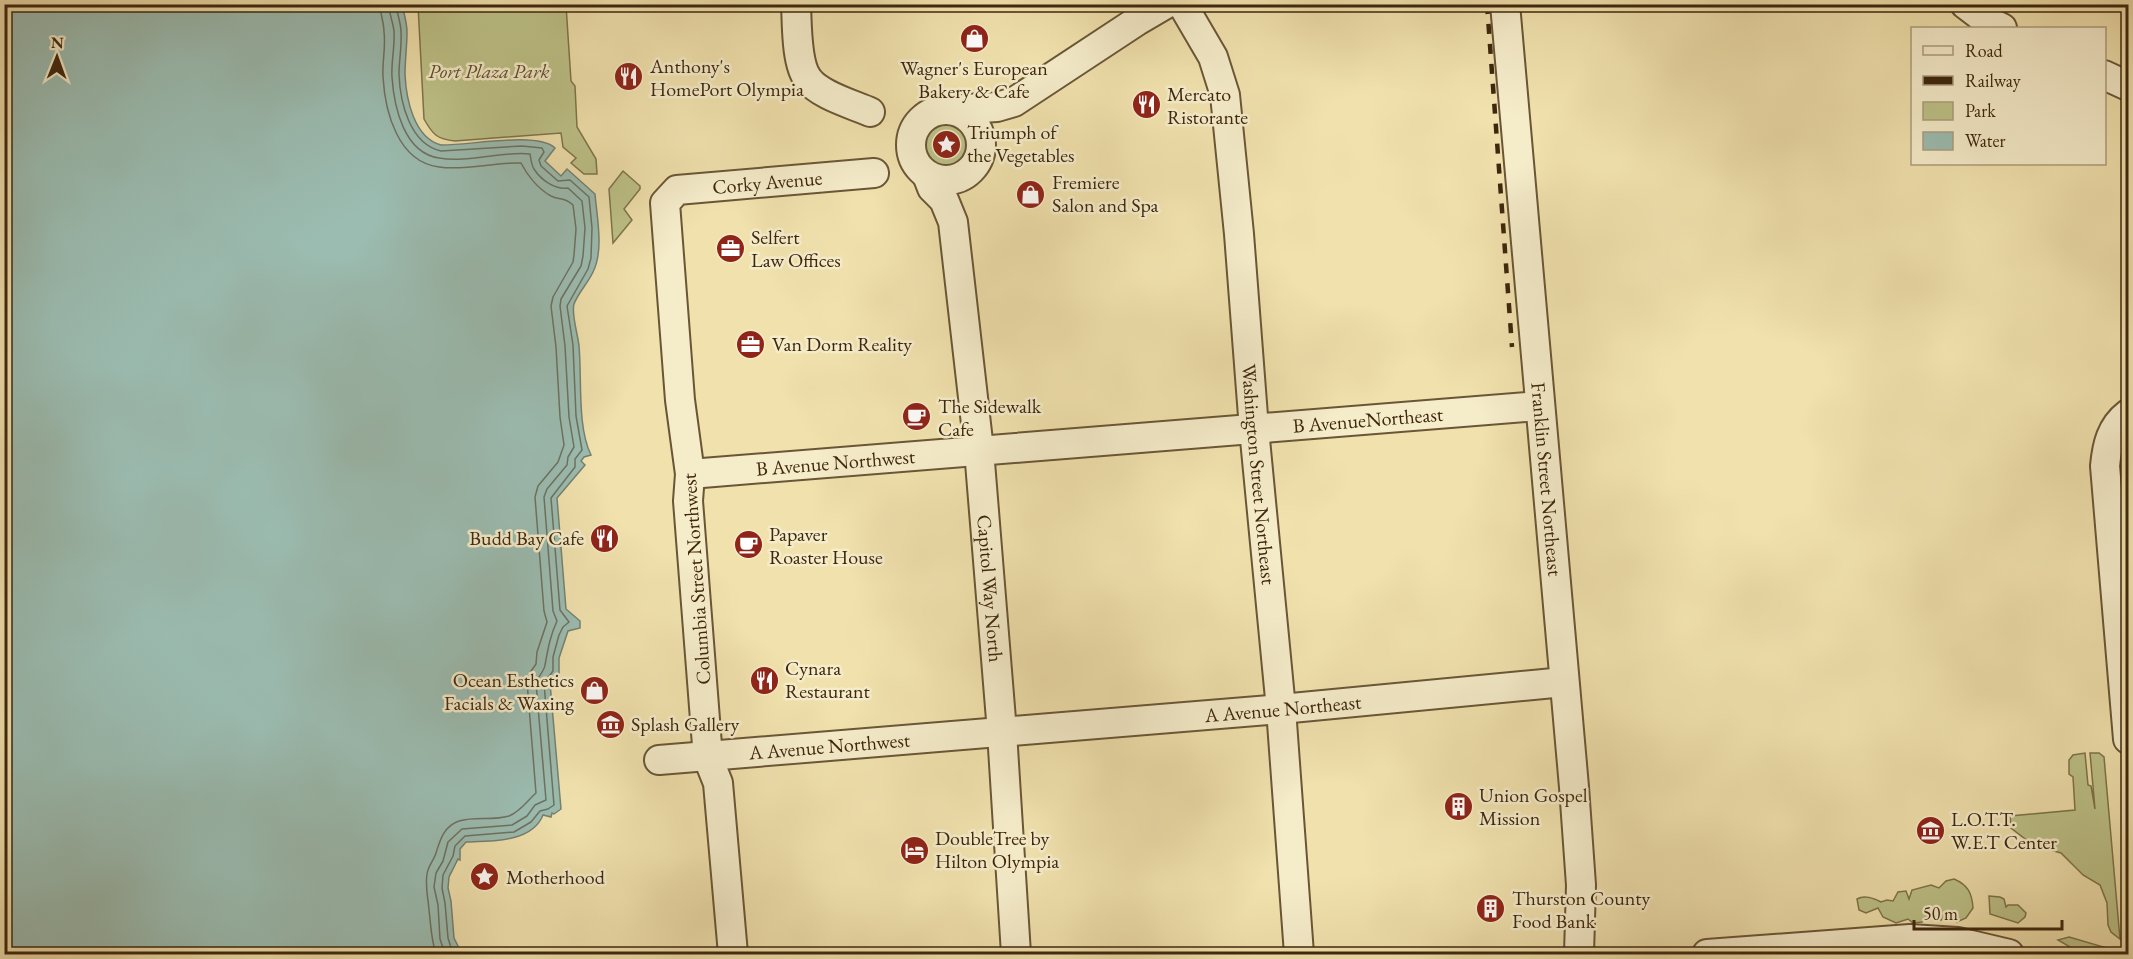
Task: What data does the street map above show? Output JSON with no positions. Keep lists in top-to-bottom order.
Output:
{
  "streets": {
    "street": [
      "Corky Avenue",
      "B AvenueNortheast",
      "B Avenue Northwest",
      "Washington Street Northeast",
      "Franklin Street Northeast",
      "Columbia Street Northwest",
      "Capitol Way North",
      "A Avenue Northeast",
      "A Avenue Northwest"
    ]
  },
  "crossings": [
    ["Corky Avenue", "Columbia Street Northwest"],
    ["B AvenueNortheast", "B Avenue Northwest"],
    ["B AvenueNortheast", "Washington Street Northeast"],
    ["B AvenueNortheast", "Franklin Street Northeast"],
    ["B AvenueNortheast", "Capitol Way North"],
    ["B Avenue Northwest", "Columbia Street Northwest"],
    ["B Avenue Northwest", "Capitol Way North"],
    ["Washington Street Northeast", "A Avenue Northeast"],
    ["Franklin Street Northeast", "A Avenue Northeast"],
    ["Columbia Street Northwest", "A Avenue Northwest"],
    ["Capitol Way North", "A Avenue Northeast"],
    ["Capitol Way North", "A Avenue Northwest"],
    ["A Avenue Northeast", "A Avenue Northwest"]
  ],
  "parks": ["Port Plaza Park"],
  "places": {
    "shop": ["Wagner's European Bakery & Cafe", "Fremiere Salon and Spa", "Ocean Esthetics Facials & Waxing"],
    "restaurant": [
      "Anthony's HomePort Olympia",
      "Mercato Ristorante",
      "Budd Bay Cafe",
      "Cynara Restaurant"
    ],
    "place": ["Triumph of the Vegetables", "Motherhood"],
    "office": ["Selfert Law Offices", "Van Dorm Reality"],
    "cafe": ["The Sidewalk Cafe", "Papaver Roaster House"],
    "museum": ["Splash Gallery", "L.O.T.T. W.E.T Center"],
    "building": ["Union Gospel Mission", "Thurston County Food Bank"],
    "hotel": ["DoubleTree by Hilton Olympia"]
  },
  "legend": [
    "Road",
    "Railway",
    "Park",
    "Water"
  ],
  "scale_bar": "50 m",
  "north": "top"
}
